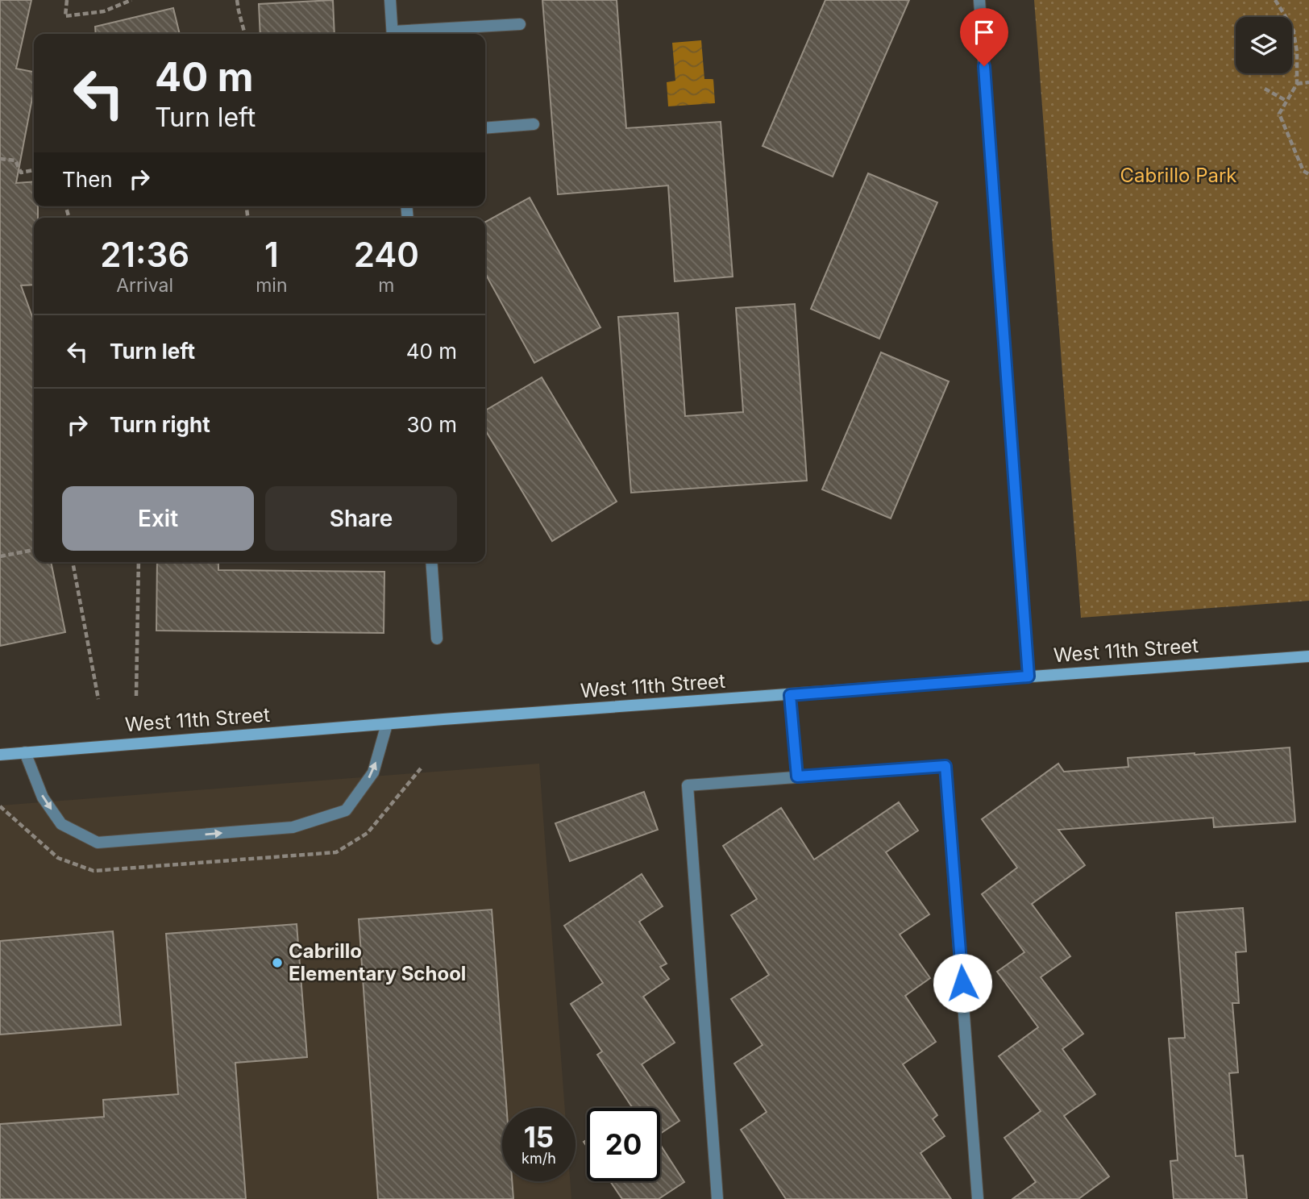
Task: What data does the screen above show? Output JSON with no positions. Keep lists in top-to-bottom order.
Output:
{
  "streets": {
    "street": ["West 11th Street"]
  },
  "parks": ["Cabrillo Park"],
  "places": ["Cabrillo Elementary School"],
  "page": {
    "turn": ["40 m", "Turn left"],
    "then": "Then",
    "eta": [
      "21:36",
      "Arrival",
      "1",
      "min",
      "240",
      "m"
    ],
    "list": [
      {
        "name": "Turn left",
        "value": "40 m"
      },
      {
        "name": "Turn right",
        "value": "30 m"
      }
    ],
    "buttons": ["Exit", "Share"],
    "speed": "15 km/h",
    "limit": "20"
  }
}
